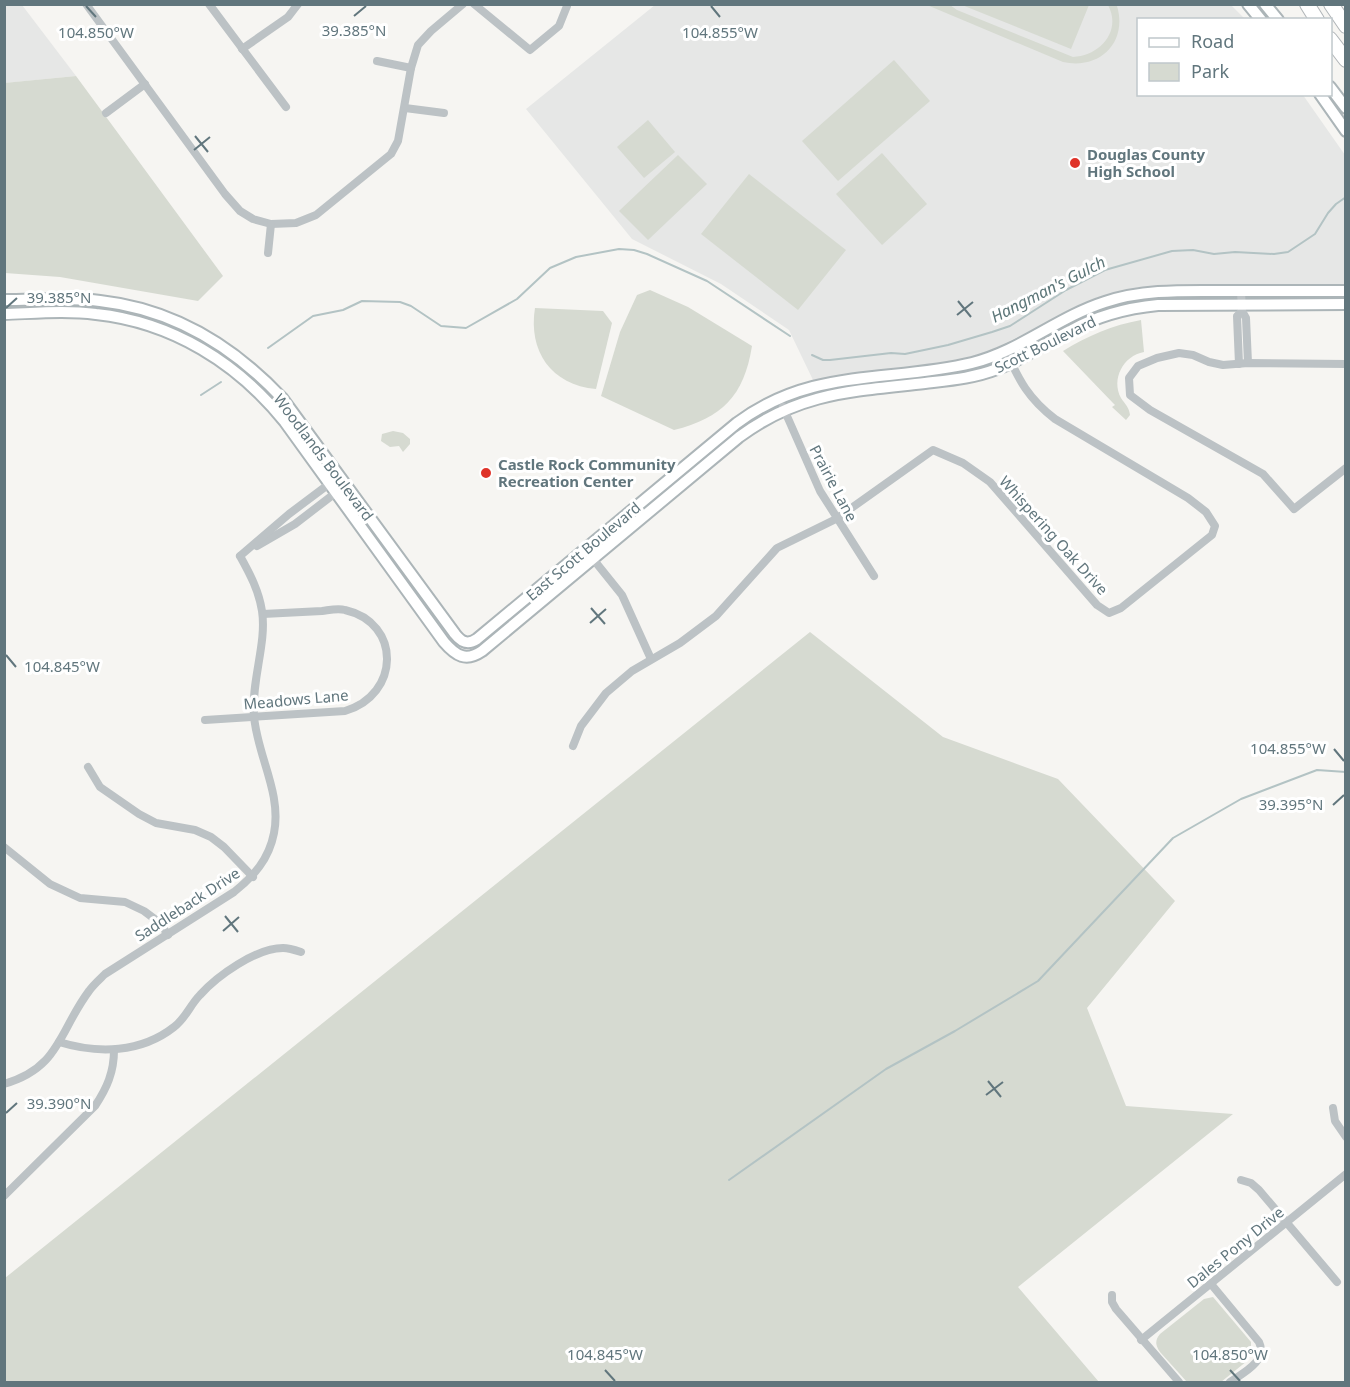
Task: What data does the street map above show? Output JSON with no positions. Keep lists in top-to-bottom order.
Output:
{
  "streets": {
    "street": [
      "Scott Boulevard",
      "Woodlands Boulevard",
      "Prairie Lane",
      "Whispering Oak Drive",
      "East Scott Boulevard",
      "Meadows Lane",
      "Saddleback Drive",
      "Dales Pony Drive"
    ]
  },
  "crossings": [
    ["Scott Boulevard", "Prairie Lane"],
    ["Scott Boulevard", "Whispering Oak Drive"],
    ["Scott Boulevard", "East Scott Boulevard"],
    ["Woodlands Boulevard", "East Scott Boulevard"],
    ["Prairie Lane", "Whispering Oak Drive"],
    ["Prairie Lane", "East Scott Boulevard"],
    ["Meadows Lane", "Saddleback Drive"]
  ],
  "water": ["Hangman's Gulch"],
  "places": ["Douglas County High School", "Castle Rock Community Recreation Center"],
  "legend": ["Road", "Park"],
  "coordinates": [
    "39.385°N",
    "104.850°W",
    "104.855°W",
    "104.845°W",
    "39.395°N",
    "39.390°N"
  ]
}
